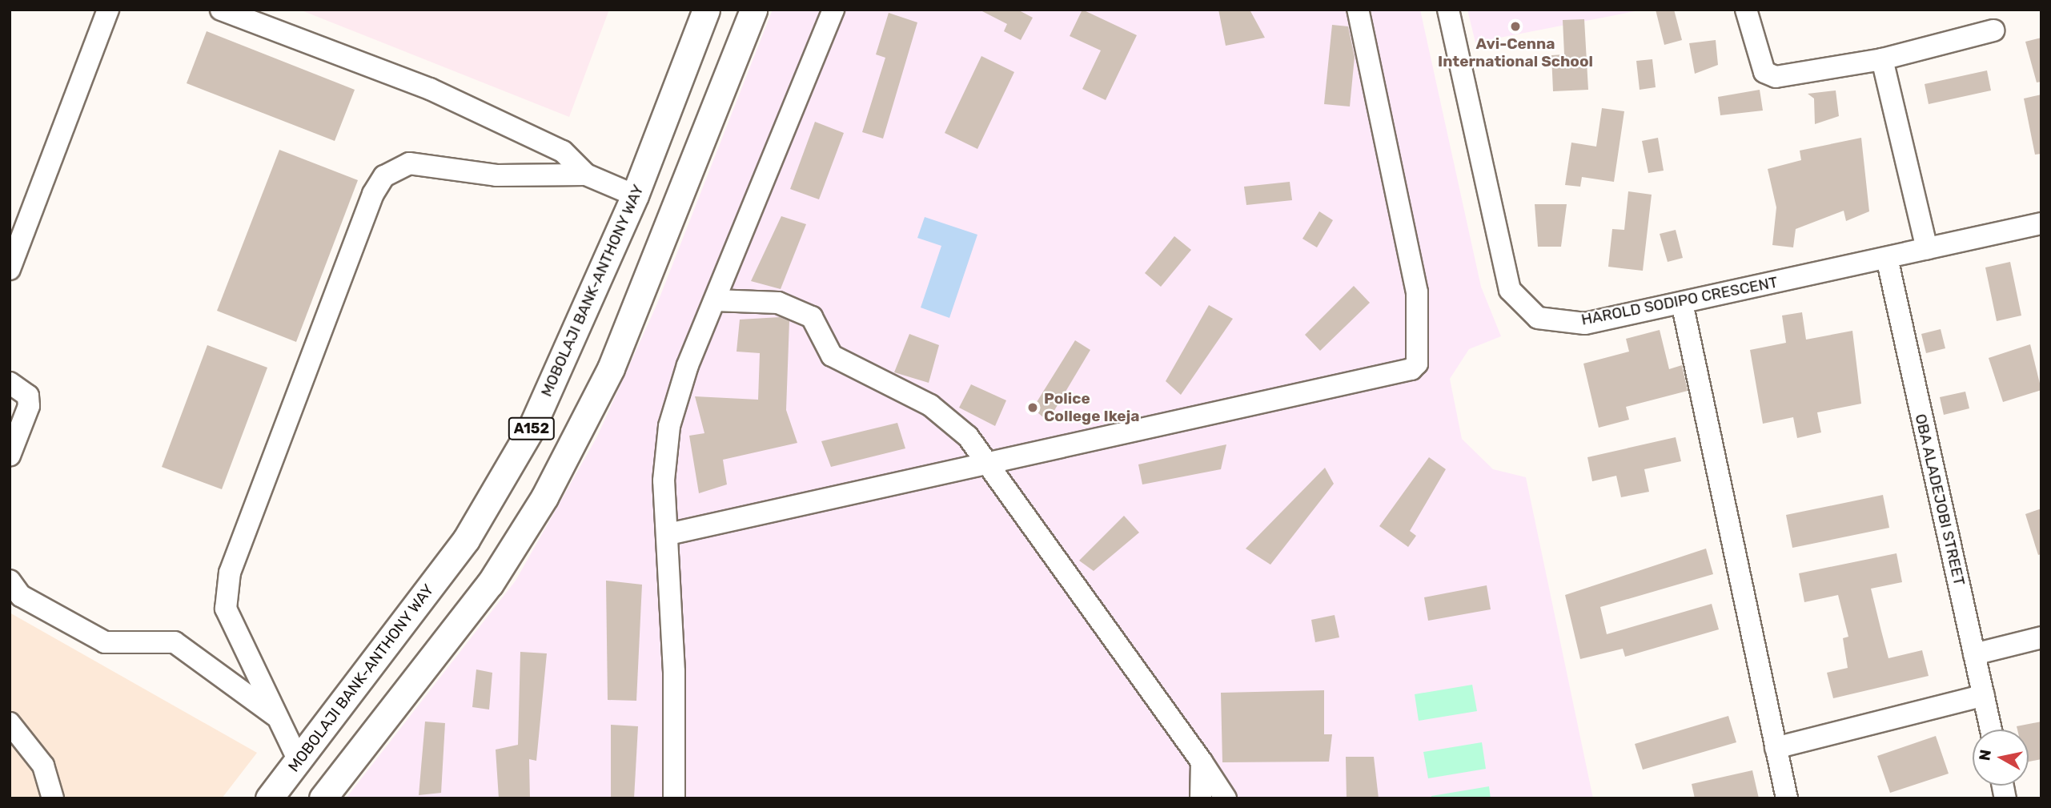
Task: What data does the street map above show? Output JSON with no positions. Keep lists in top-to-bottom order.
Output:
{
  "streets": {
    "main road": ["MOBOLAJI BANK-ANTHONY WAY", "A152"],
    "street": ["HAROLD SODIPO CRESCENT", "OBA ALADEJOBI STREET"]
  },
  "crossings": [
    ["HAROLD SODIPO CRESCENT", "OBA ALADEJOBI STREET"]
  ],
  "places": ["Avi-Cenna International School", "Police College Ikeja"],
  "north": "left"
}
